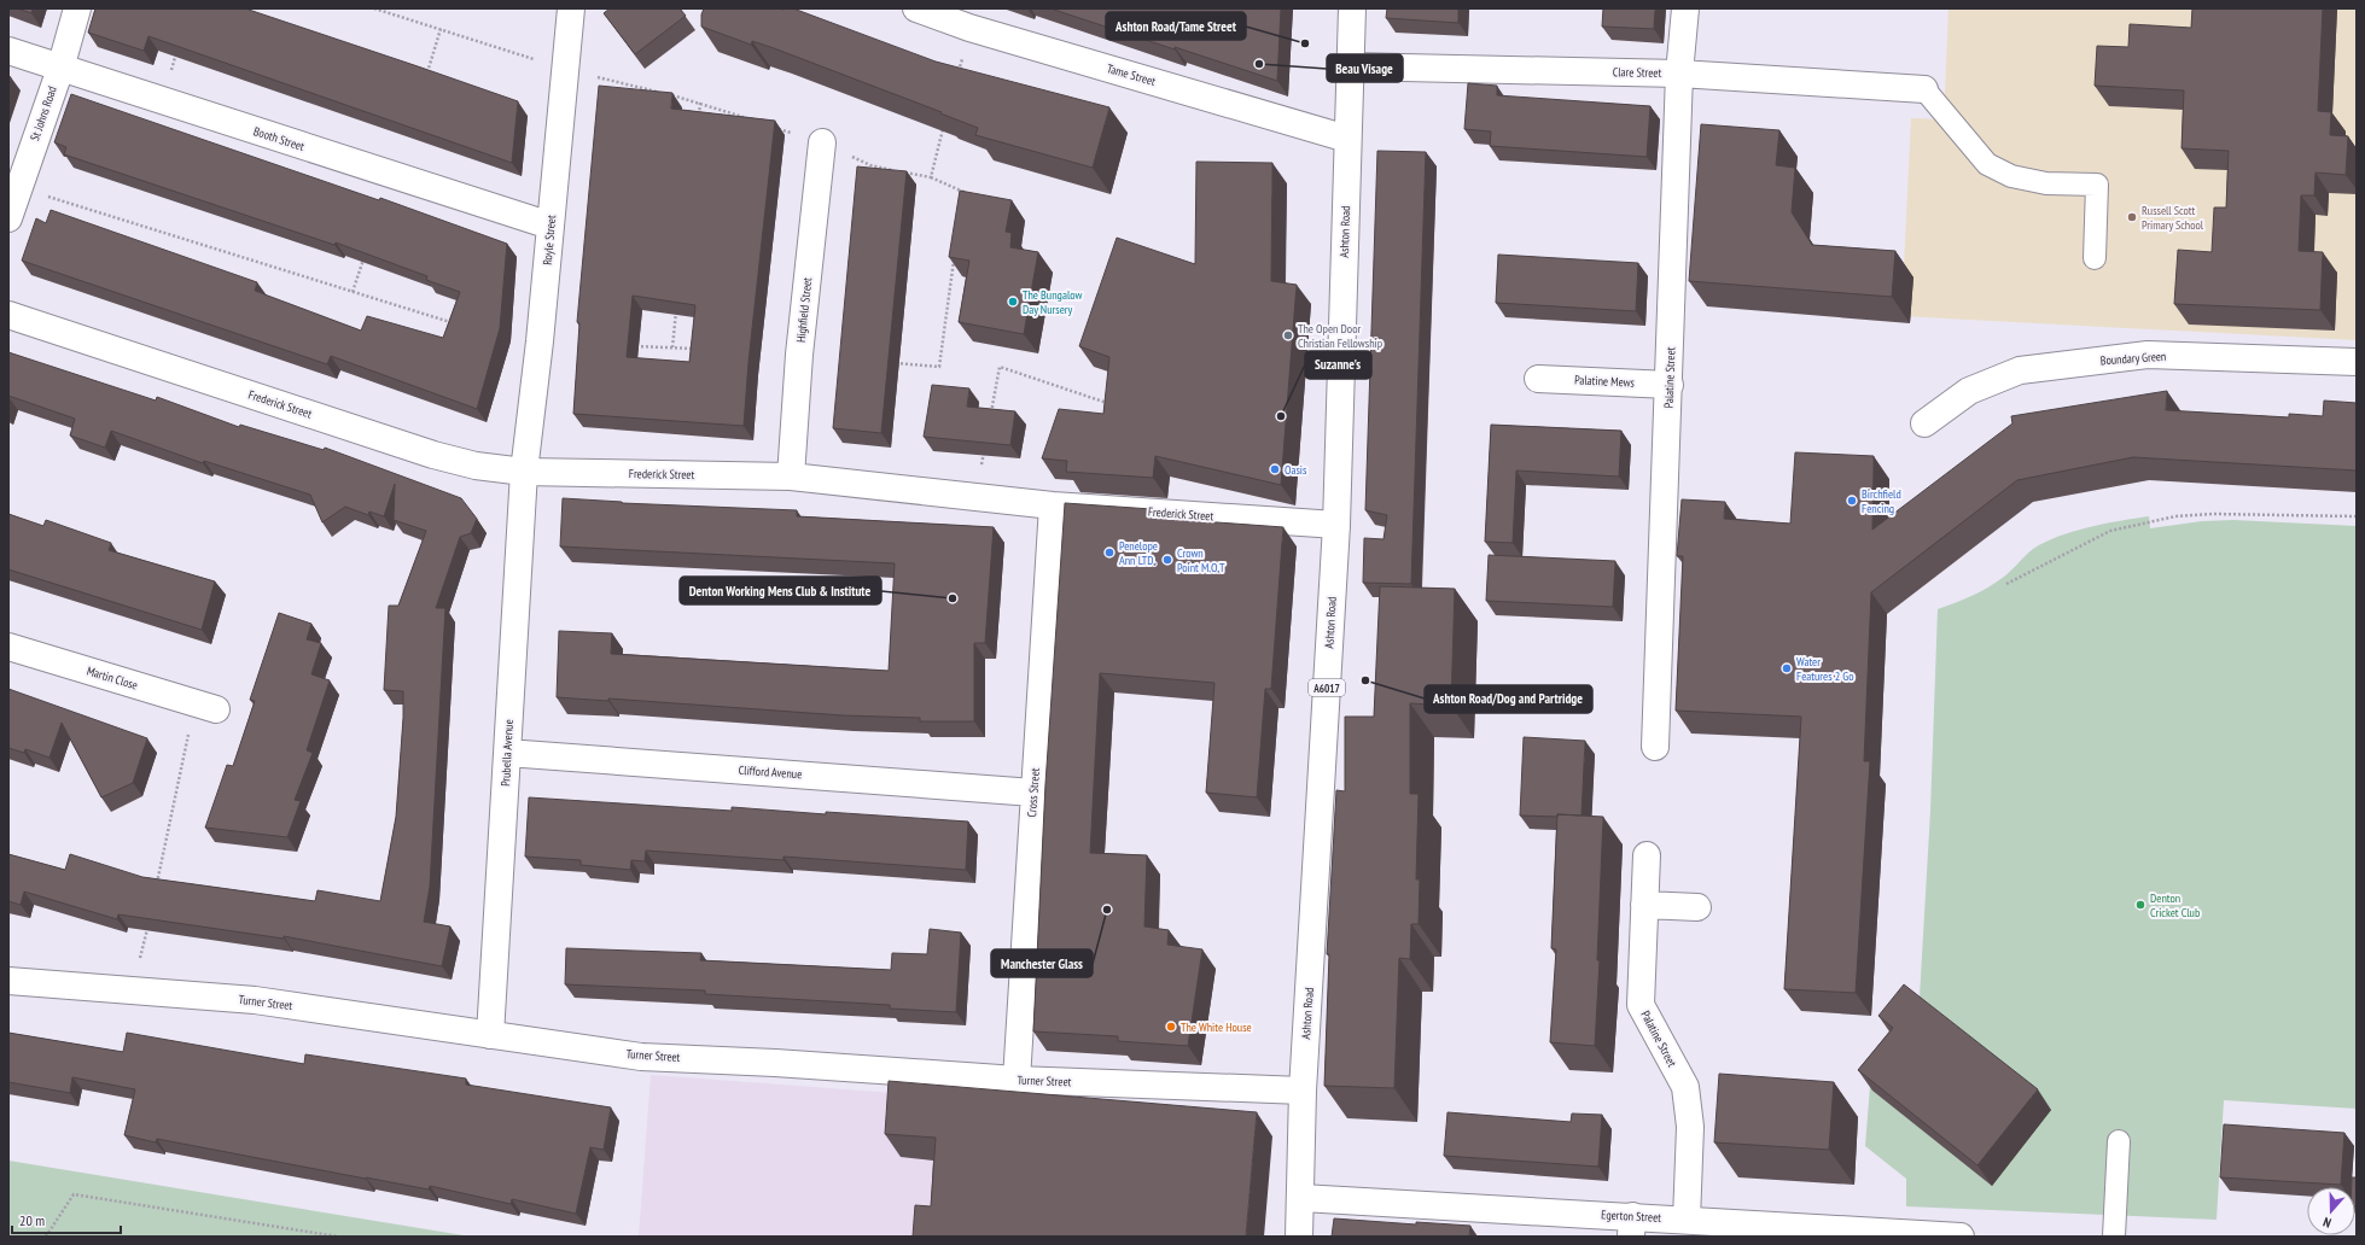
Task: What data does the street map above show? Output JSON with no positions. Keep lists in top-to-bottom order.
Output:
{
  "streets": {
    "main road": [
      "Clare Street",
      "Tame Street",
      "St Johns Road",
      "Booth Street",
      "Ashton Road",
      "Royle Street",
      "Highfield Street",
      "Boundary Green",
      "Palatine Street",
      "Palatine Mews",
      "Frederick Street",
      "Martin Close",
      "A6017",
      "Prubella Avenue",
      "Clifford Avenue",
      "Cross Street",
      "Turner Street",
      "Egerton Street"
    ]
  },
  "crossings": [
    ["Clare Street", "Ashton Road"],
    ["Clare Street", "Palatine Street"],
    ["Tame Street", "Ashton Road"],
    ["St Johns Road", "Booth Street"],
    ["Booth Street", "Royle Street"],
    ["Ashton Road", "Frederick Street"],
    ["Ashton Road", "Turner Street"],
    ["Ashton Road", "Egerton Street"],
    ["Royle Street", "Frederick Street"],
    ["Royle Street", "Prubella Avenue"],
    ["Highfield Street", "Frederick Street"],
    ["Palatine Street", "Palatine Mews"],
    ["Palatine Street", "Egerton Street"],
    ["Frederick Street", "Prubella Avenue"],
    ["Frederick Street", "Cross Street"],
    ["Prubella Avenue", "Clifford Avenue"],
    ["Prubella Avenue", "Turner Street"],
    ["Clifford Avenue", "Cross Street"],
    ["Cross Street", "Turner Street"]
  ],
  "places": [
    "Ashton Road/Tame Street",
    "Beau Visage",
    "Russell Scott Primary School",
    "The Bungalow Day Nursery",
    "The Open Door Christian Fellowship",
    "Suzanne's",
    "Oasis",
    "Birchfield Fencing",
    "Penelope Ann LTD.",
    "Crown Point M.O.T",
    "Denton Working Mens Club & Institute",
    "Water Features 2 Go",
    "Ashton Road/Dog and Partridge",
    "Denton Cricket Club",
    "Manchester Glass",
    "The White House"
  ],
  "scale_bar": "20 m",
  "north": "bottom"
}
